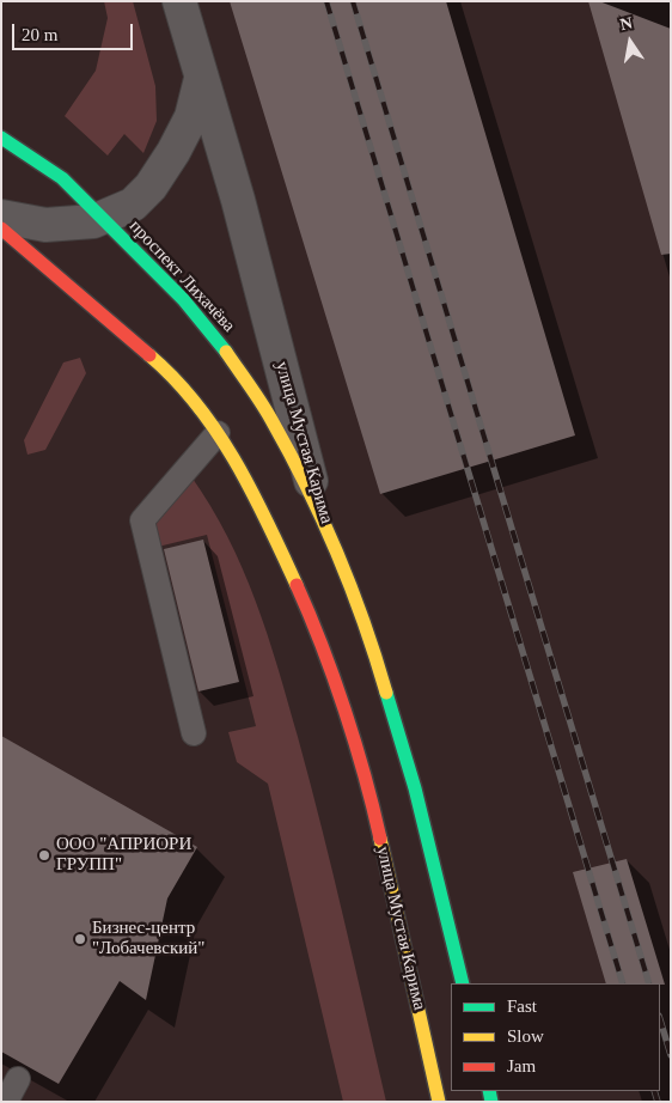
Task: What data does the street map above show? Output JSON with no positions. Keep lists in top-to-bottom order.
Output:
{
  "streets": {
    "street": ["проспект Лихачёва", "улица Мустая Карима"]
  },
  "crossings": [
    ["проспект Лихачёва", "улица Мустая Карима"]
  ],
  "places": ["ООО \"АПРИОРИ ГРУПП\"", "Бизнес-центр \"Лобачевский\""],
  "legend": ["Fast", "Slow", "Jam"],
  "scale_bar": "20 m",
  "north": "top"
}
